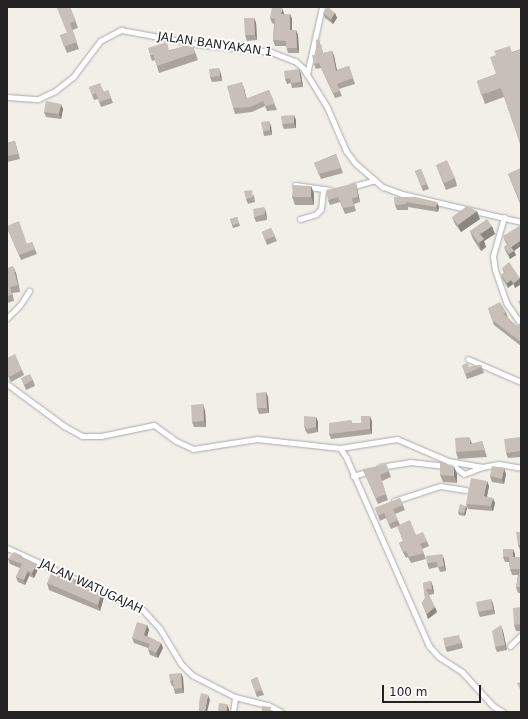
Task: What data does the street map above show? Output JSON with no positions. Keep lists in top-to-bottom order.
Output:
{
  "streets": {
    "street": ["JALAN BANYAKAN 1", "JALAN WATUGAJAH"]
  },
  "scale_bar": "100 m"
}
